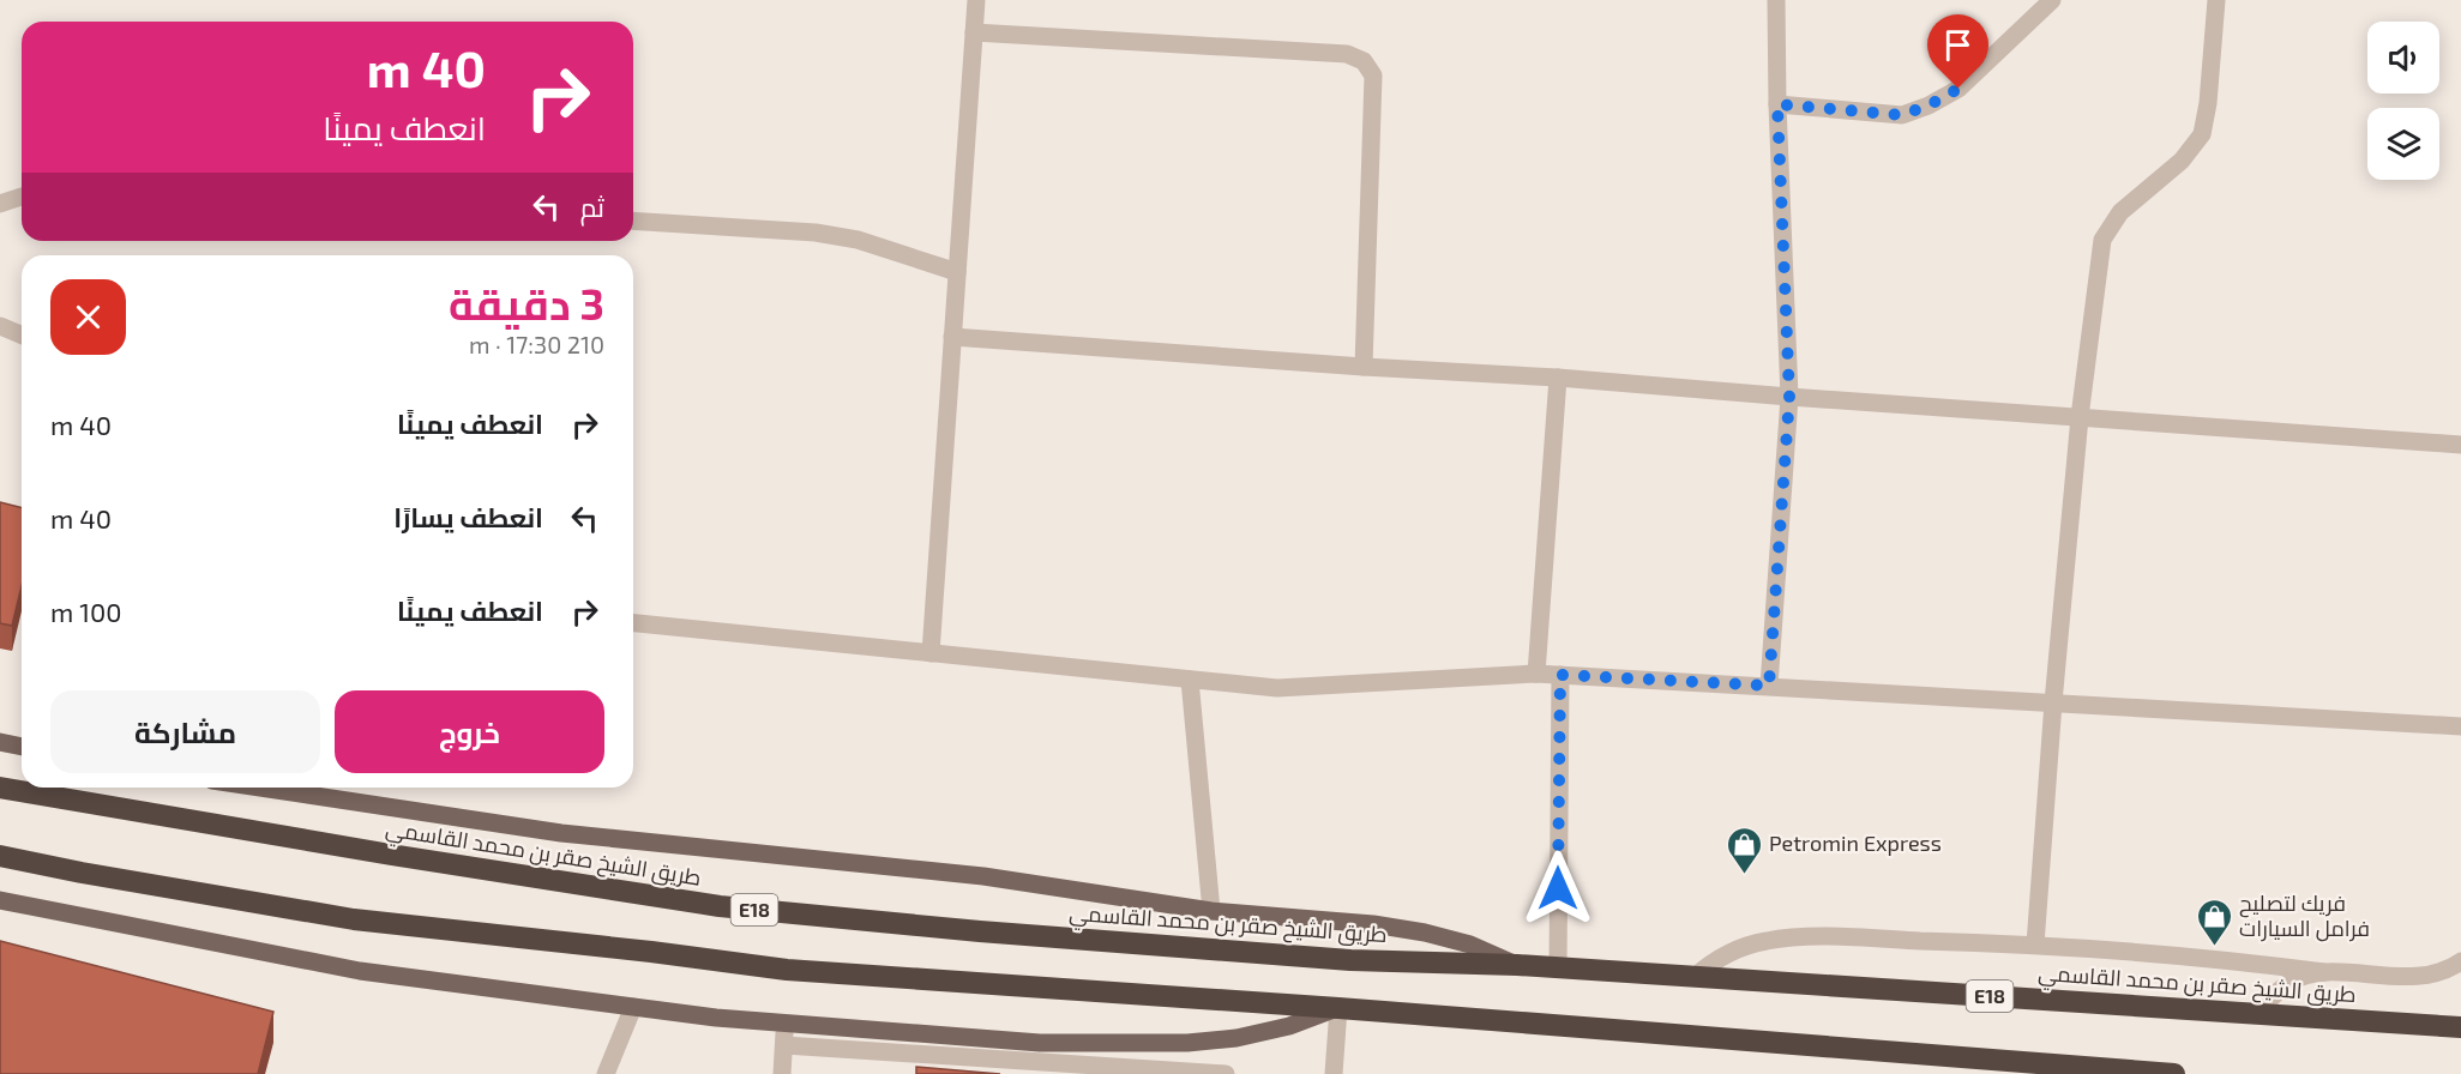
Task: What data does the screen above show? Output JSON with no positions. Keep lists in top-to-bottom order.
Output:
{
  "streets": {
    "highway": ["طريق الشيخ صقر بن محمد القاسمي", "E18"]
  },
  "places": {
    "shop": ["Petromin Express", "فريك لتصليح فرامل السيارات"]
  },
  "page": {
    "turn": ["40 m", "انعطف يمينًا"],
    "then": "ثم",
    "heading": ["3 دقيقة", "210 m · 17:30"],
    "list": [
      {
        "name": "انعطف يمينًا",
        "value": "40 m"
      },
      {
        "name": "انعطف يسارًا",
        "value": "40 m"
      },
      {
        "name": "انعطف يمينًا",
        "value": "100 m"
      }
    ],
    "buttons": ["خروج", "مشاركة"]
  }
}
